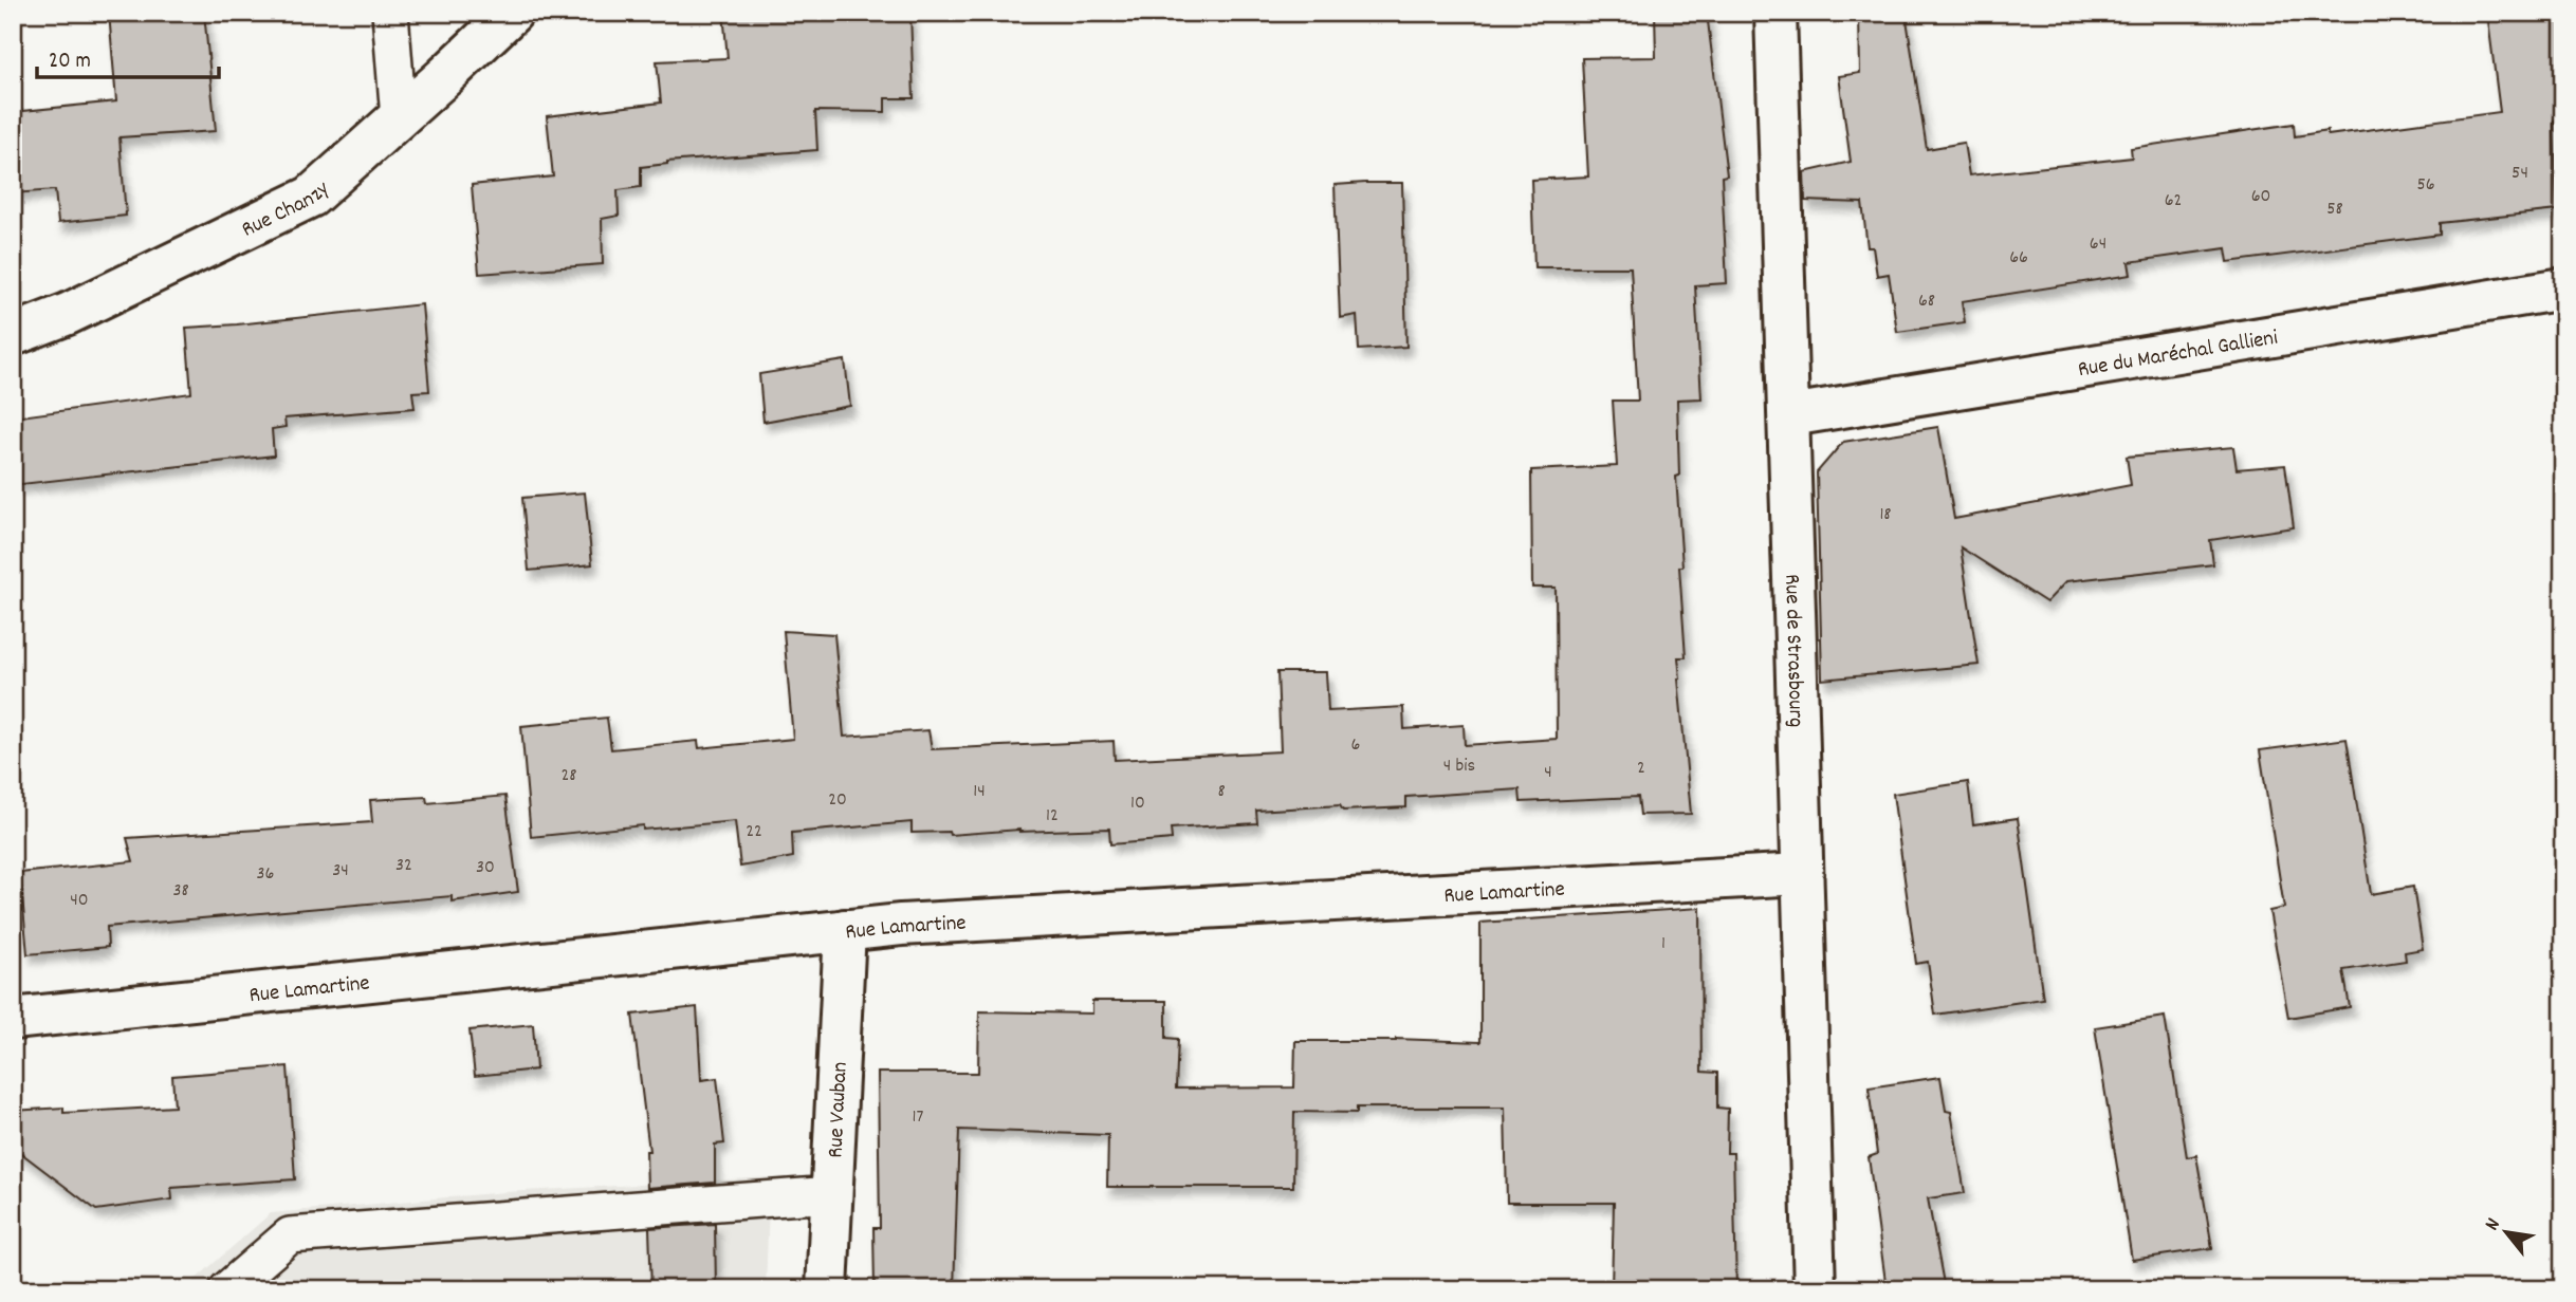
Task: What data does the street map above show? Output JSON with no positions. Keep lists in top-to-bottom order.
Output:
{
  "streets": {
    "street": [
      "Rue Chanzy",
      "Rue du Maréchal Gallieni",
      "Rue de Strasbourg",
      "Rue Lamartine",
      "Rue Vauban"
    ]
  },
  "crossings": [
    ["Rue du Maréchal Gallieni", "Rue de Strasbourg"],
    ["Rue de Strasbourg", "Rue Lamartine"],
    ["Rue Lamartine", "Rue Vauban"]
  ],
  "house_numbers": [
    "54",
    "56",
    "60",
    "62",
    "58",
    "64",
    "66",
    "68",
    "18",
    "6",
    "4 bis",
    "2",
    "4",
    "28",
    "14",
    "8",
    "20",
    "10",
    "12",
    "22",
    "32",
    "30",
    "34",
    "36",
    "38",
    "40",
    "1",
    "17"
  ],
  "scale_bar": "20 m",
  "north": "top left"
}
